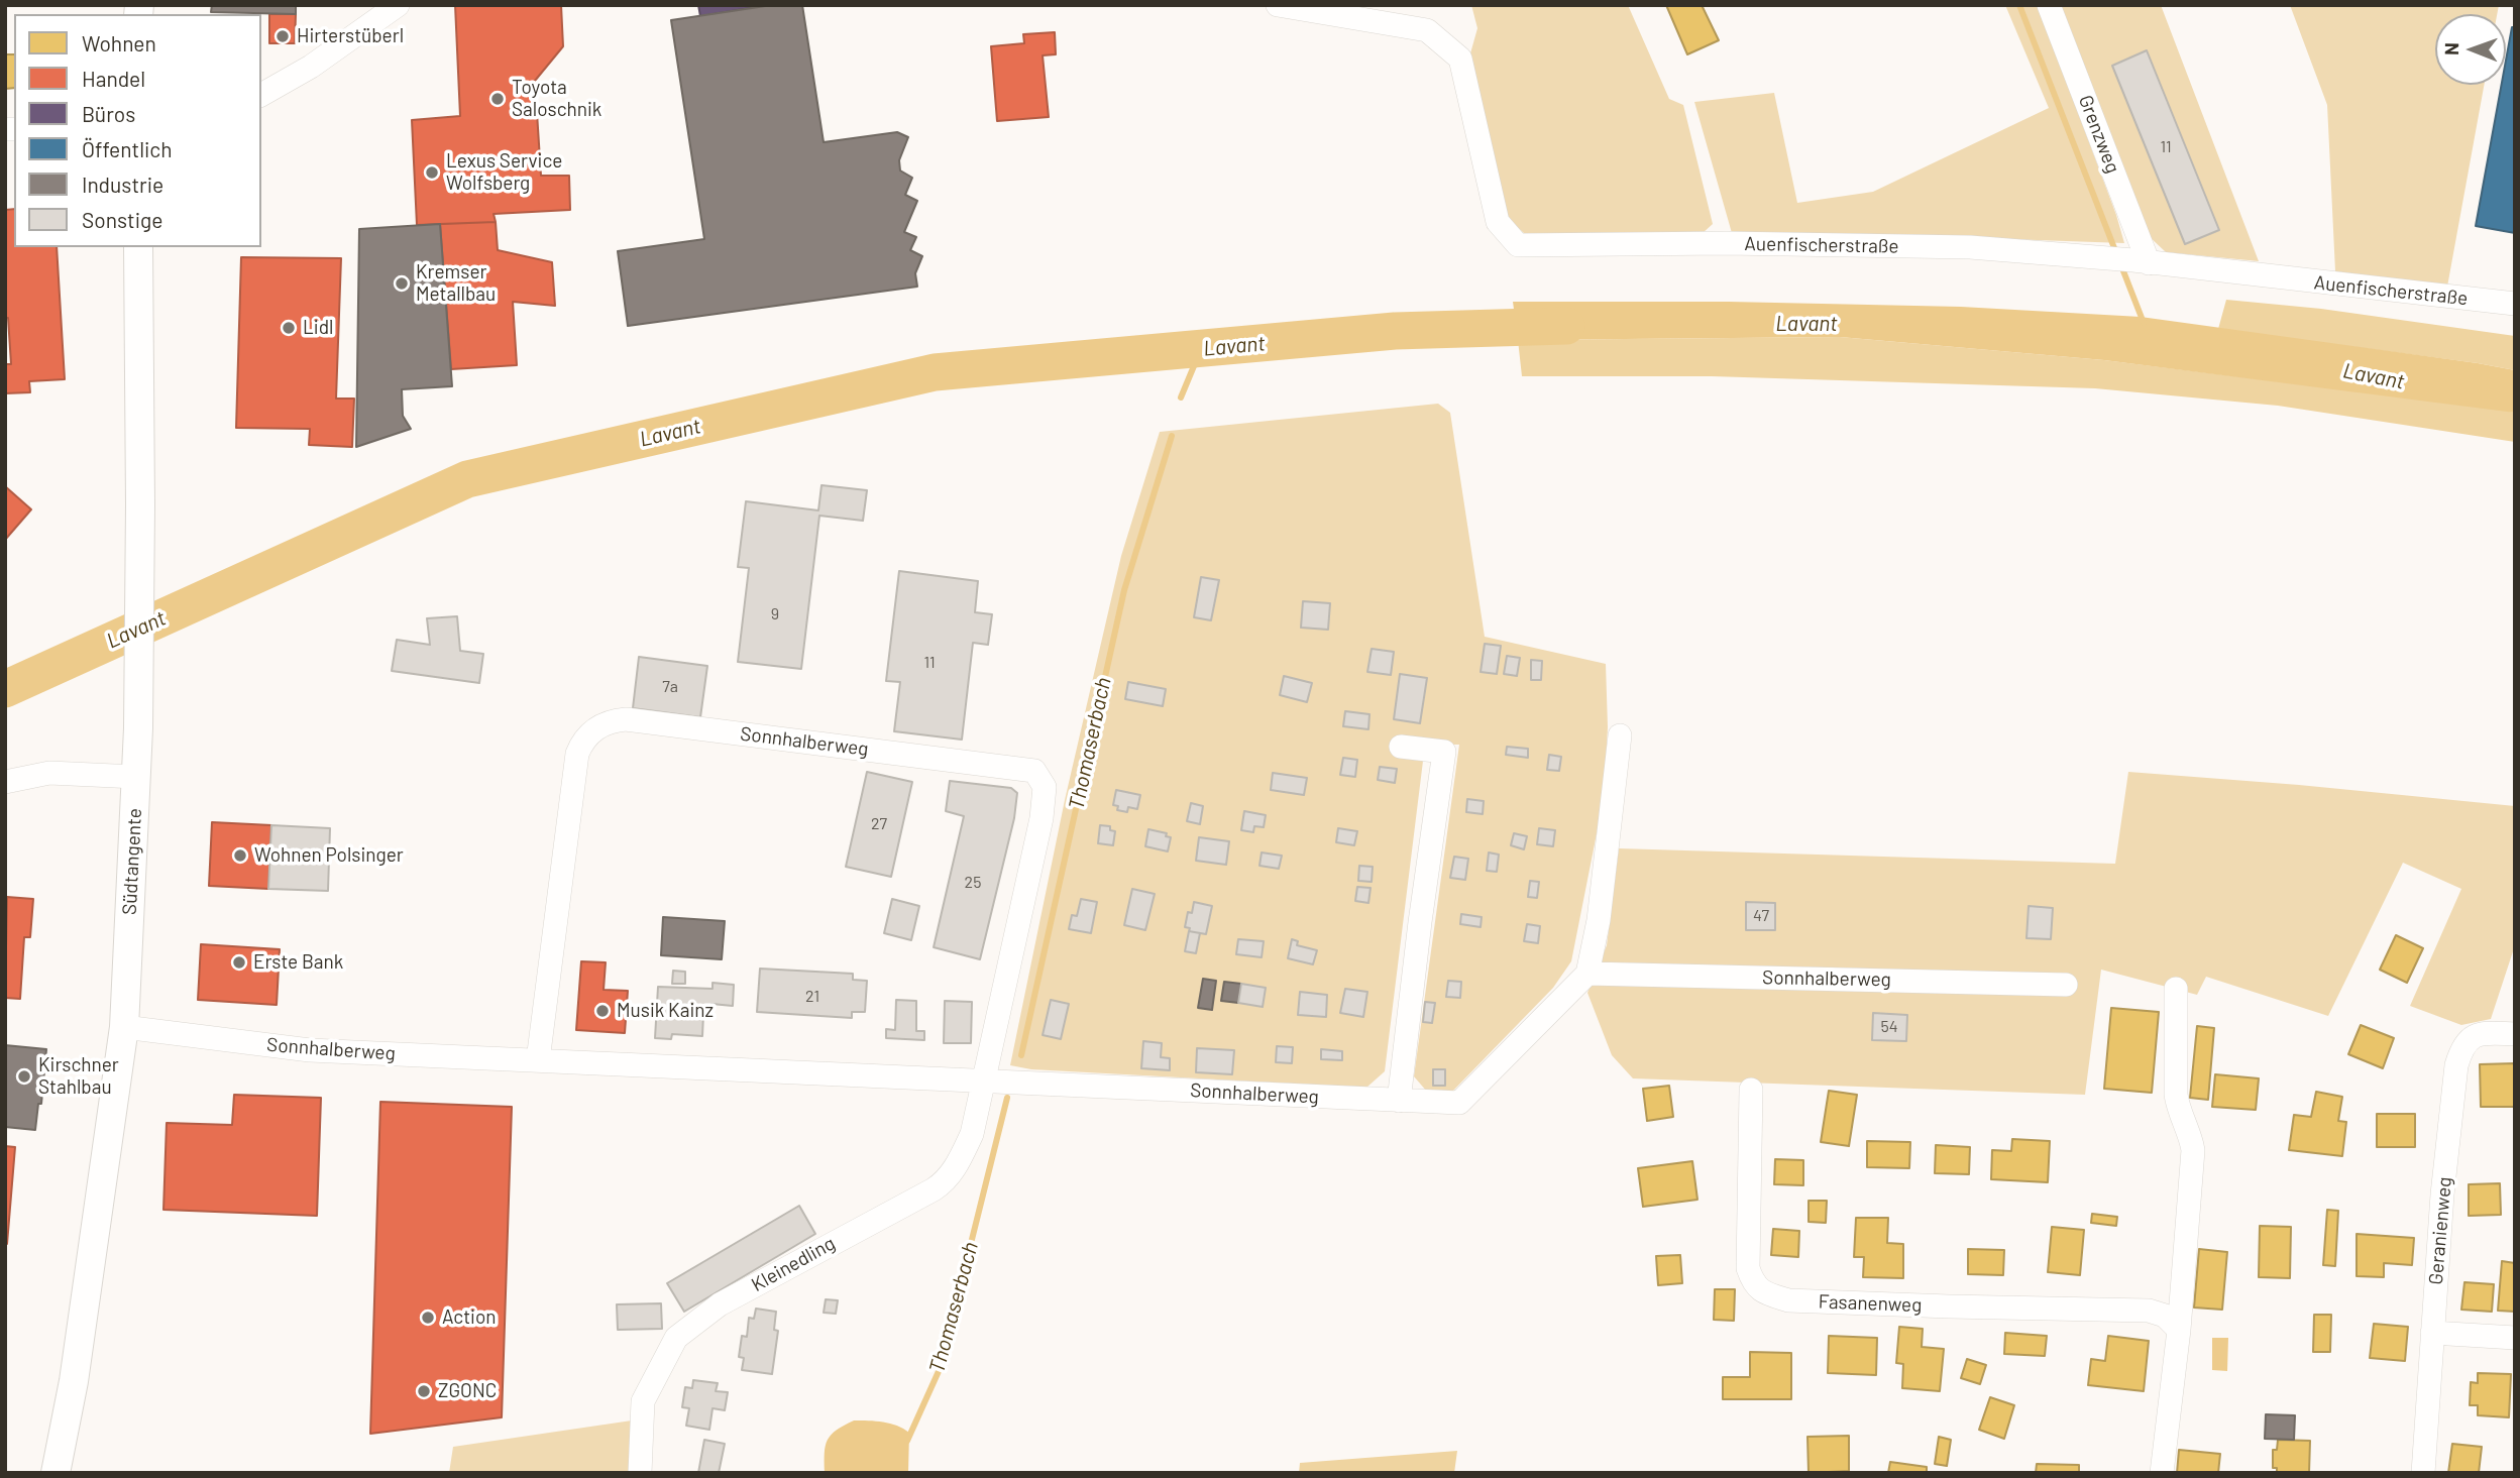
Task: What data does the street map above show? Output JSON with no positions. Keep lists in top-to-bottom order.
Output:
{
  "streets": {
    "main road": ["Südtangente"],
    "street": [
      "Grenzweg",
      "Auenfischerstraße",
      "Sonnhalberweg",
      "Geranienweg",
      "Kleinedling",
      "Fasanenweg"
    ]
  },
  "crossings": [
    ["Grenzweg", "Auenfischerstraße"],
    ["Sonnhalberweg", "Südtangente"],
    ["Sonnhalberweg", "Kleinedling"]
  ],
  "water": ["Lavant", "Thomaserbach"],
  "places": [
    "Hirterstüberl",
    "Toyota Saloschnik",
    "Lexus Service Wolfsberg",
    "Kremser Metallbau",
    "Lidl",
    "Wohnen Polsinger",
    "Erste Bank",
    "Musik Kainz",
    "Kirschner Stahlbau",
    "Action",
    "ZGONC"
  ],
  "house_numbers": [
    "11",
    "9",
    "11",
    "7a",
    "27",
    "25",
    "47",
    "21",
    "54"
  ],
  "legend": [
    "Wohnen",
    "Handel",
    "Büros",
    "Öffentlich",
    "Industrie",
    "Sonstige"
  ],
  "north": "left"
}
